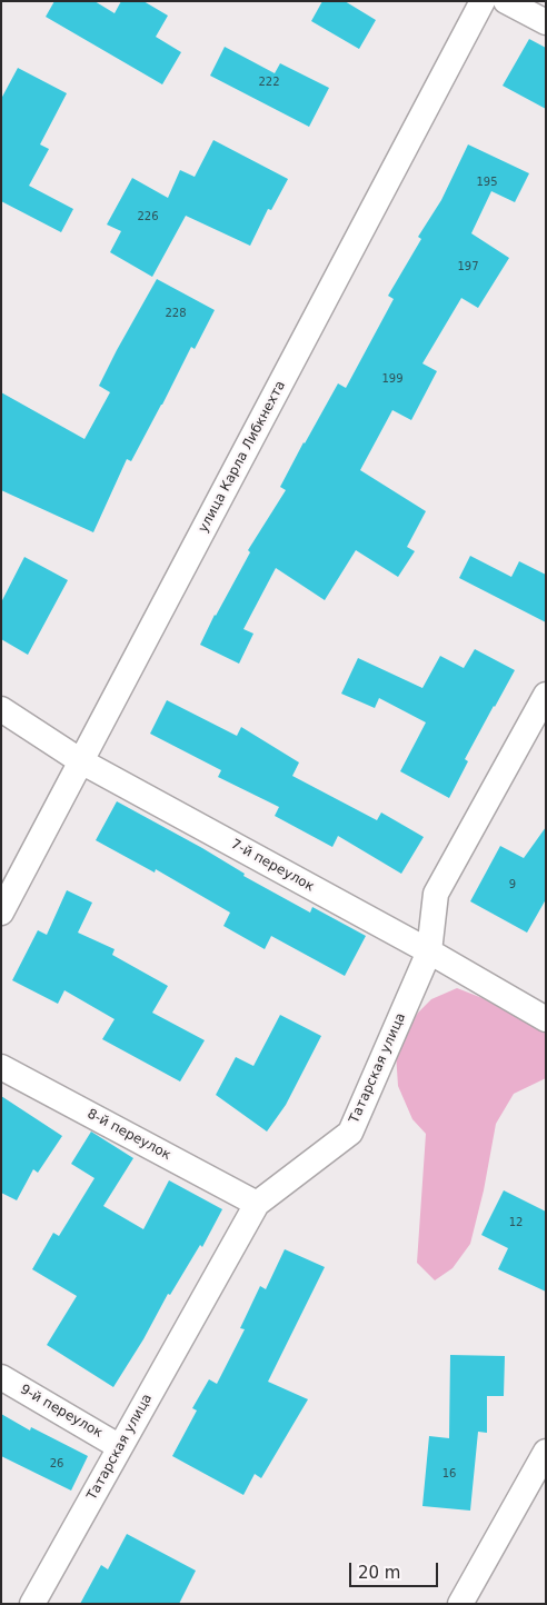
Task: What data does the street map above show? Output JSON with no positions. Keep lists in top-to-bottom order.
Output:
{
  "streets": {
    "street": [
      "улица Карла Либкнехта",
      "7-й переулок",
      "Татарская улица",
      "8-й переулок",
      "9-й переулок"
    ]
  },
  "crossings": [
    ["улица Карла Либкнехта", "7-й переулок"],
    ["7-й переулок", "Татарская улица"],
    ["Татарская улица", "8-й переулок"],
    ["Татарская улица", "9-й переулок"]
  ],
  "house_numbers": [
    "222",
    "195",
    "226",
    "197",
    "228",
    "199",
    "9",
    "12",
    "26",
    "16"
  ],
  "scale_bar": "20 m"
}
